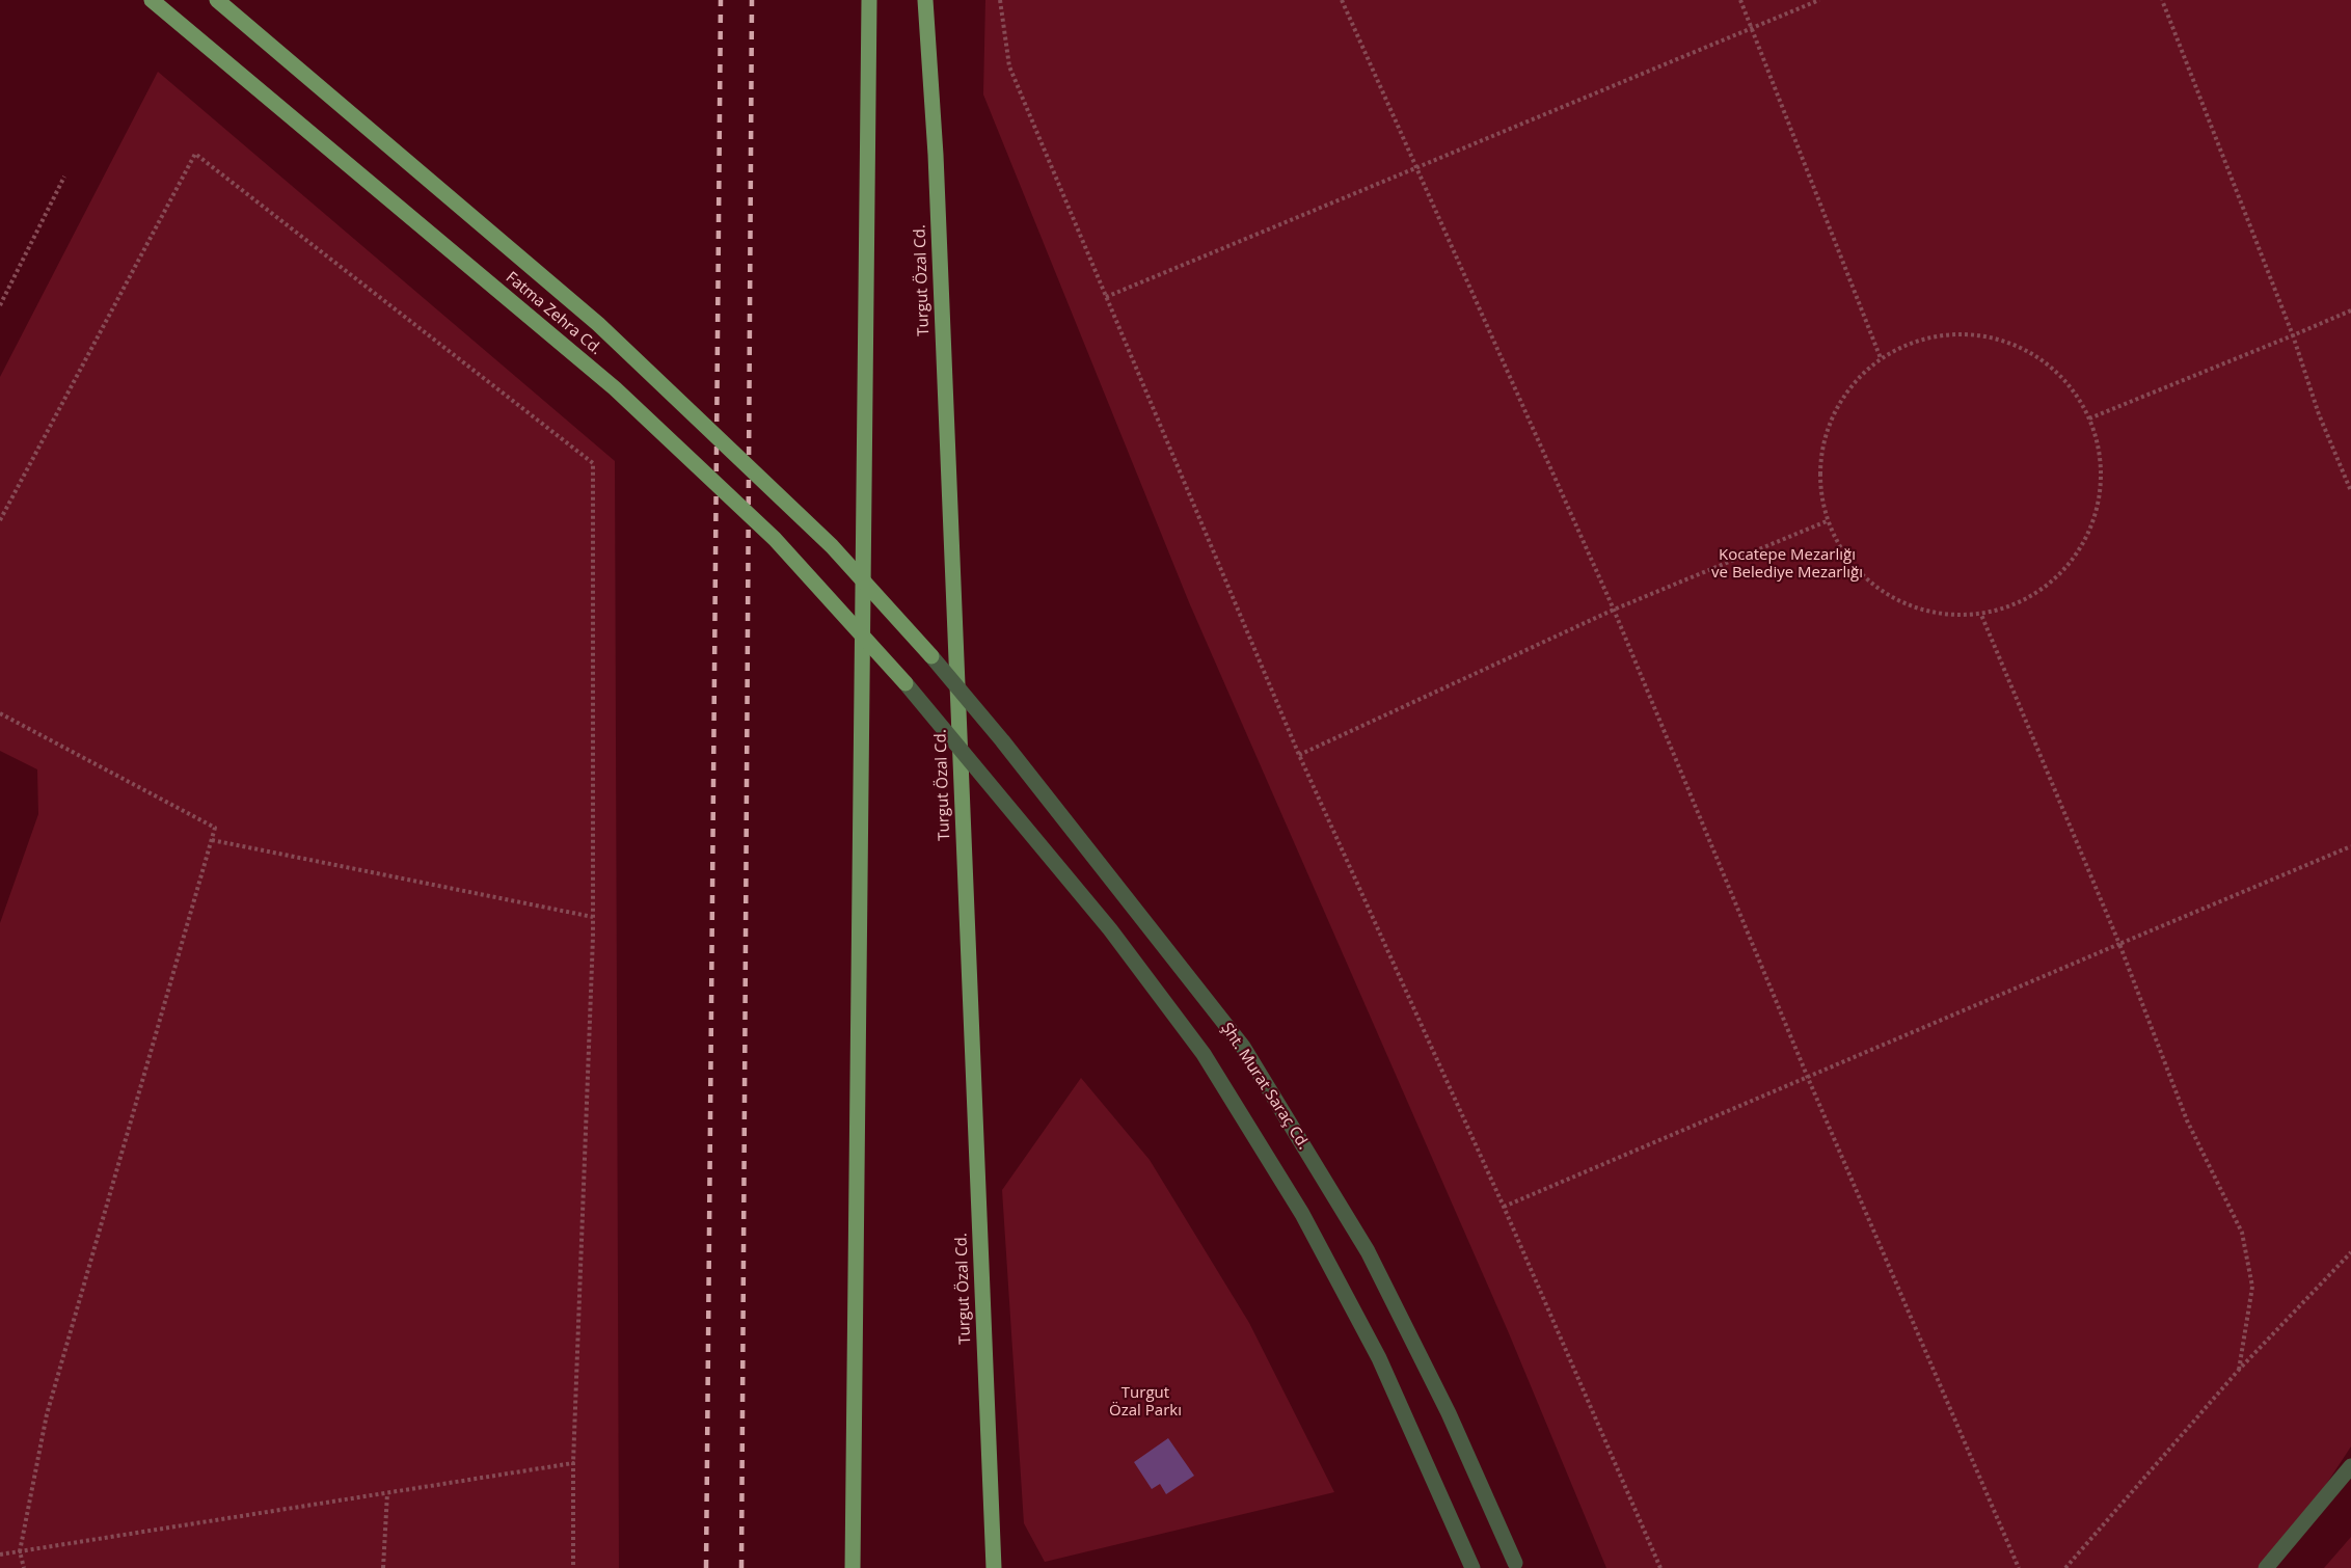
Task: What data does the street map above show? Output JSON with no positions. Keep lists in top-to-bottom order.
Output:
{
  "streets": {
    "main road": ["Turgut Özal Cd.", "Fatma Zehra Cd."],
    "street": ["Şht. Murat Saraç Cd."]
  },
  "crossings": [
    ["Fatma Zehra Cd.", "Şht. Murat Saraç Cd."]
  ],
  "parks": ["Kocatepe Mezarlığı ve Belediye Mezarlığı", "Turgut Özal Parkı"]
}
